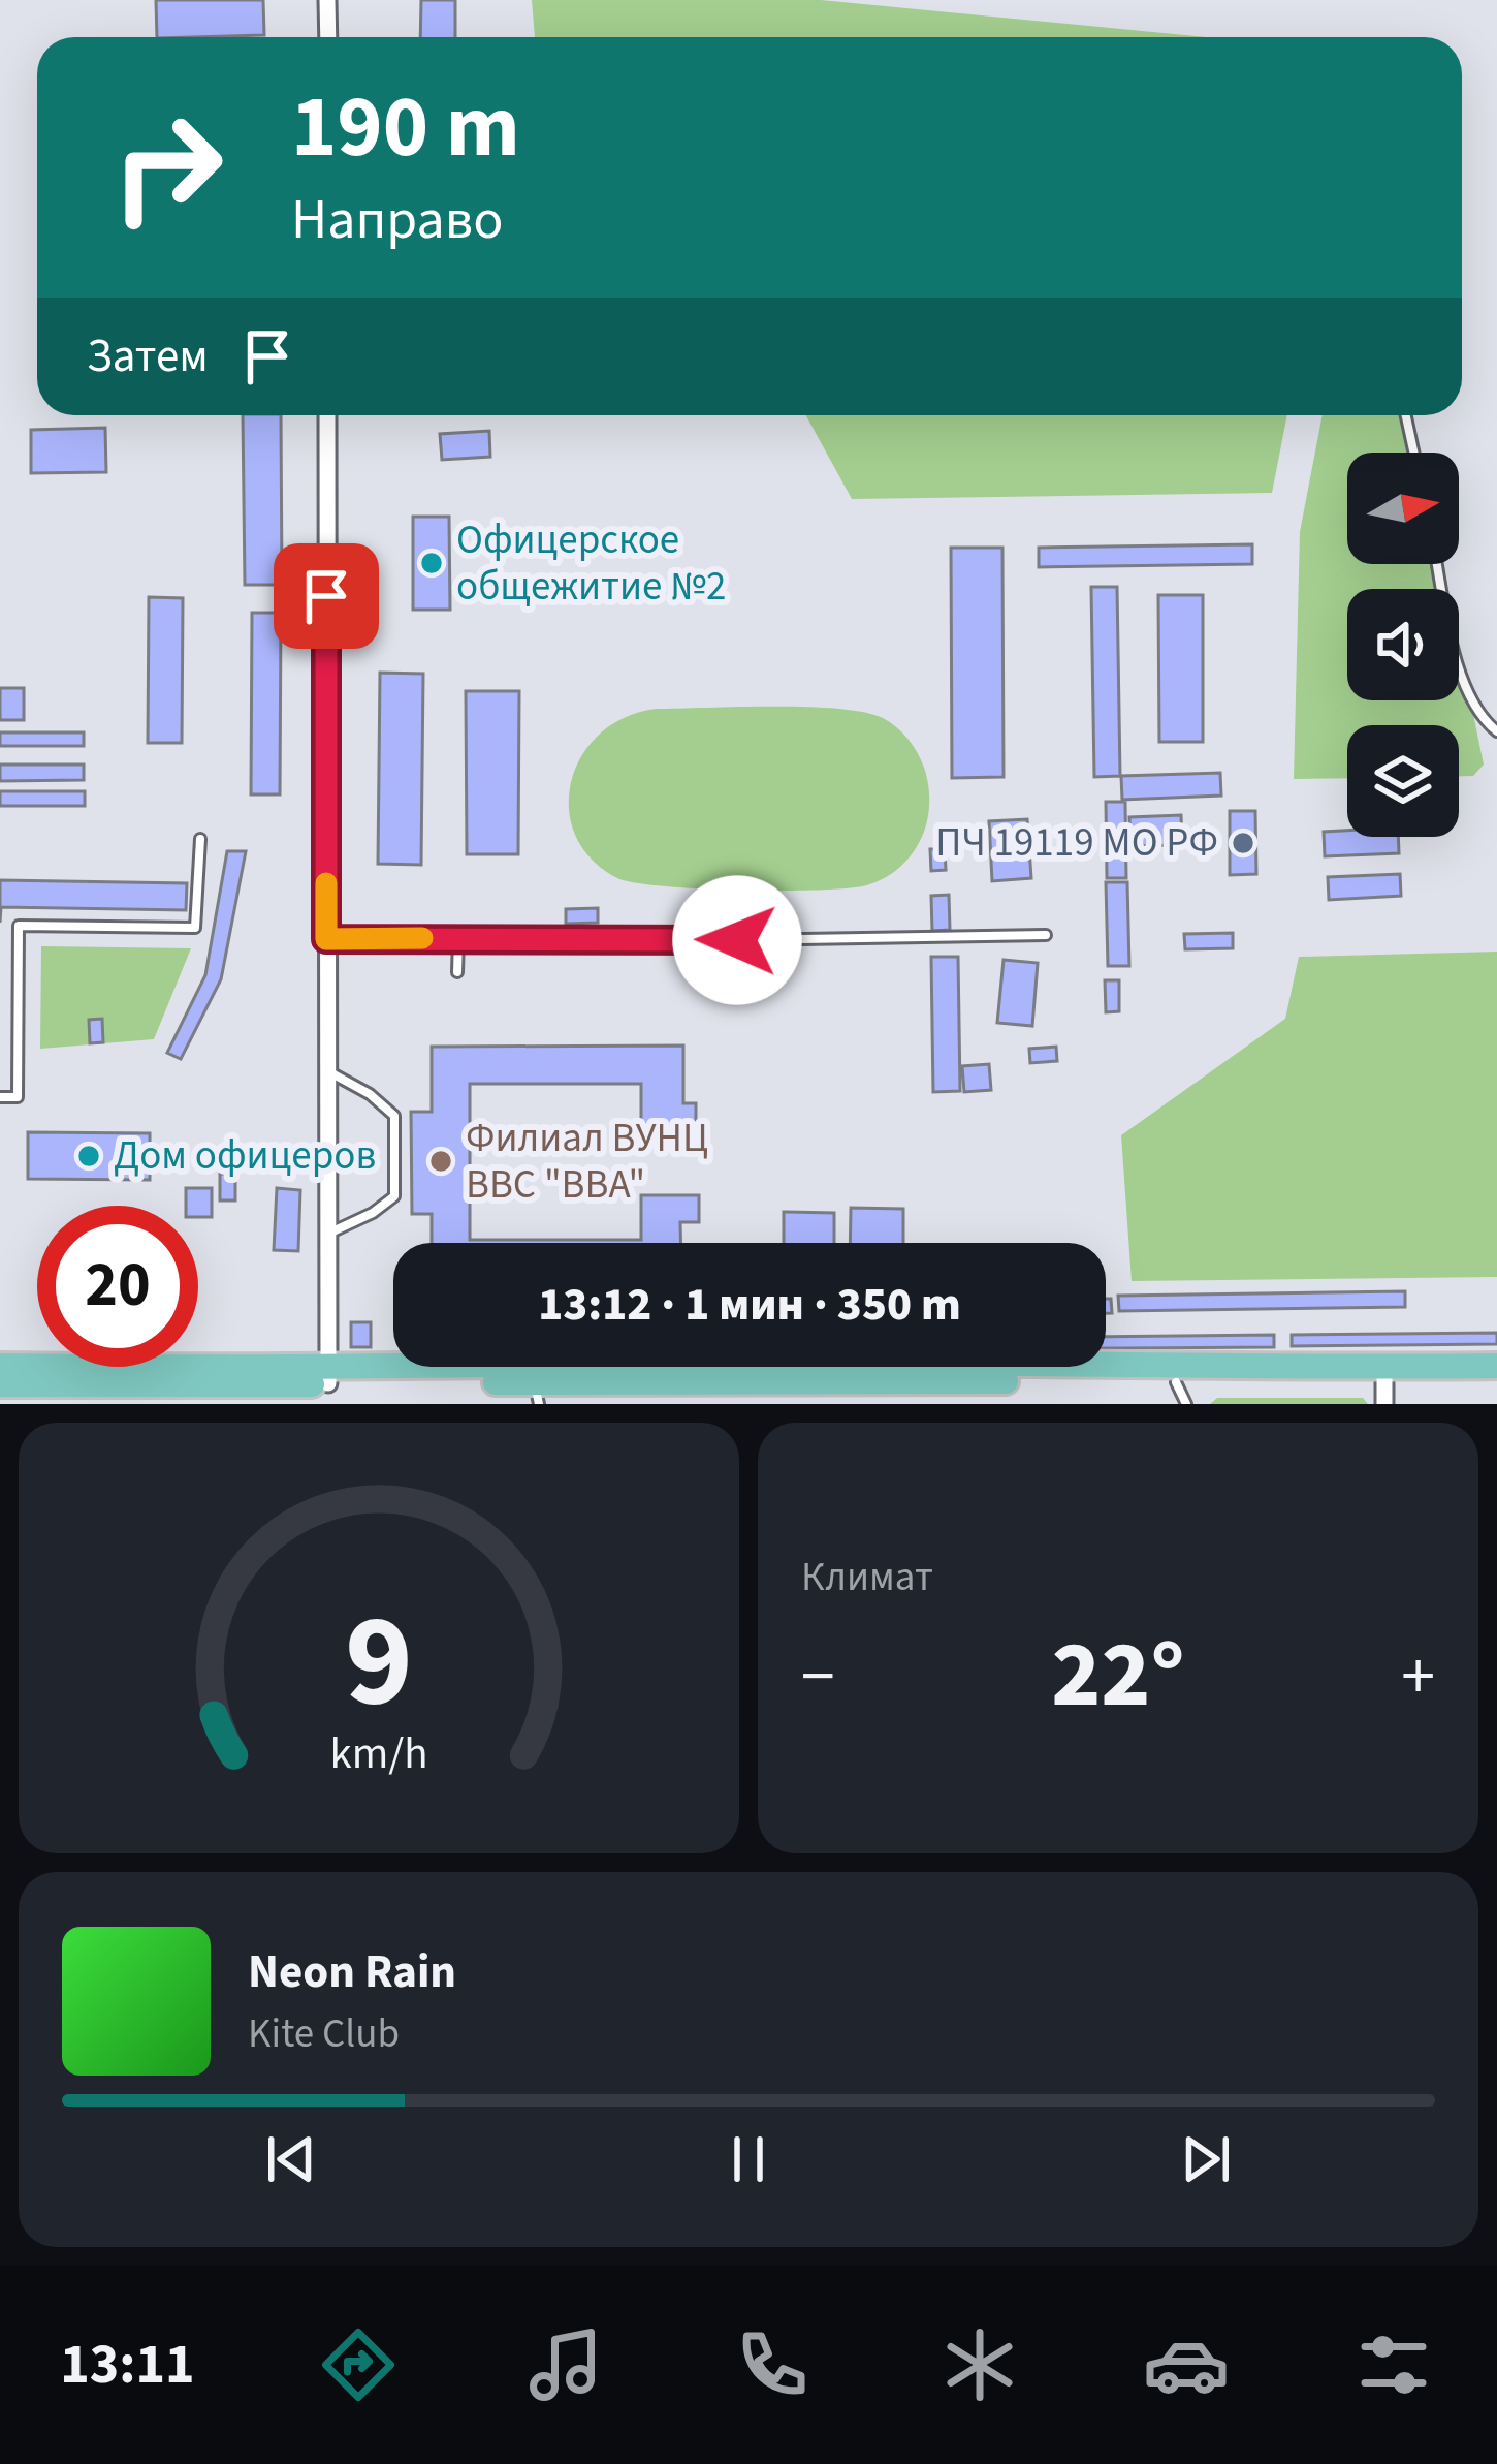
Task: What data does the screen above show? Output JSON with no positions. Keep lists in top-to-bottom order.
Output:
{
  "places": [
    "Офицерское общежитие №2",
    "ПЧ 19119 МО РФ",
    "Дом офицеров",
    "Филиал ВУНЦ ВВС \"ВВА\""
  ],
  "north": "right",
  "page": {
    "turn": ["190 m", "Направо"],
    "then": "Затем",
    "limit": "20",
    "trip": "13:12 · 1 мин · 350 m",
    "tile": "Климат",
    "heat": ["−", "22°", "+"],
    "song": ["Neon Rain", "Kite Club"],
    "tabs": "13:11",
    "gauge": ["9", "km/h"]
  }
}
